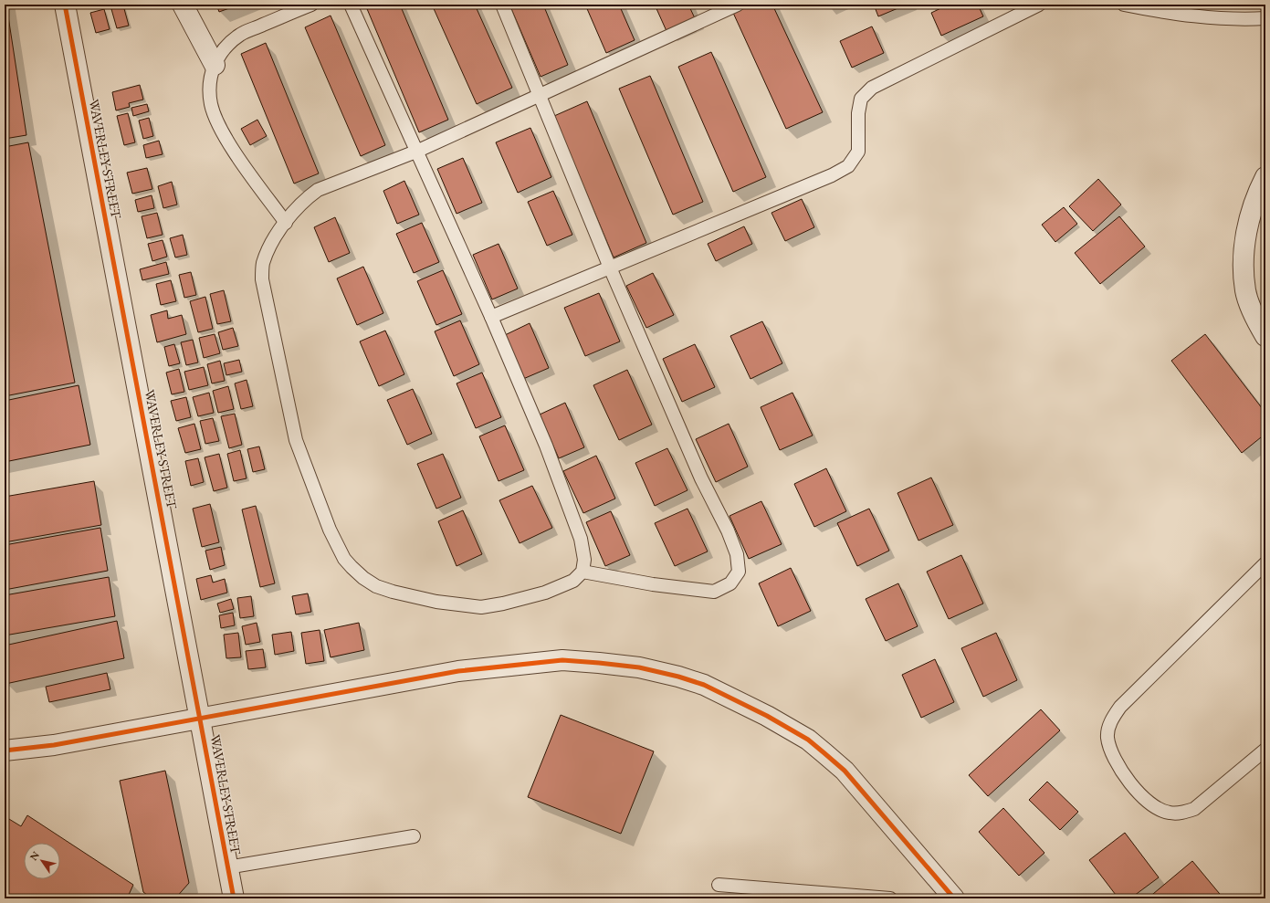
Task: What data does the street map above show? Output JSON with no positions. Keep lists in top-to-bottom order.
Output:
{
  "streets": {
    "street": ["WAVERLEY STREET"]
  },
  "north": "top left"
}
